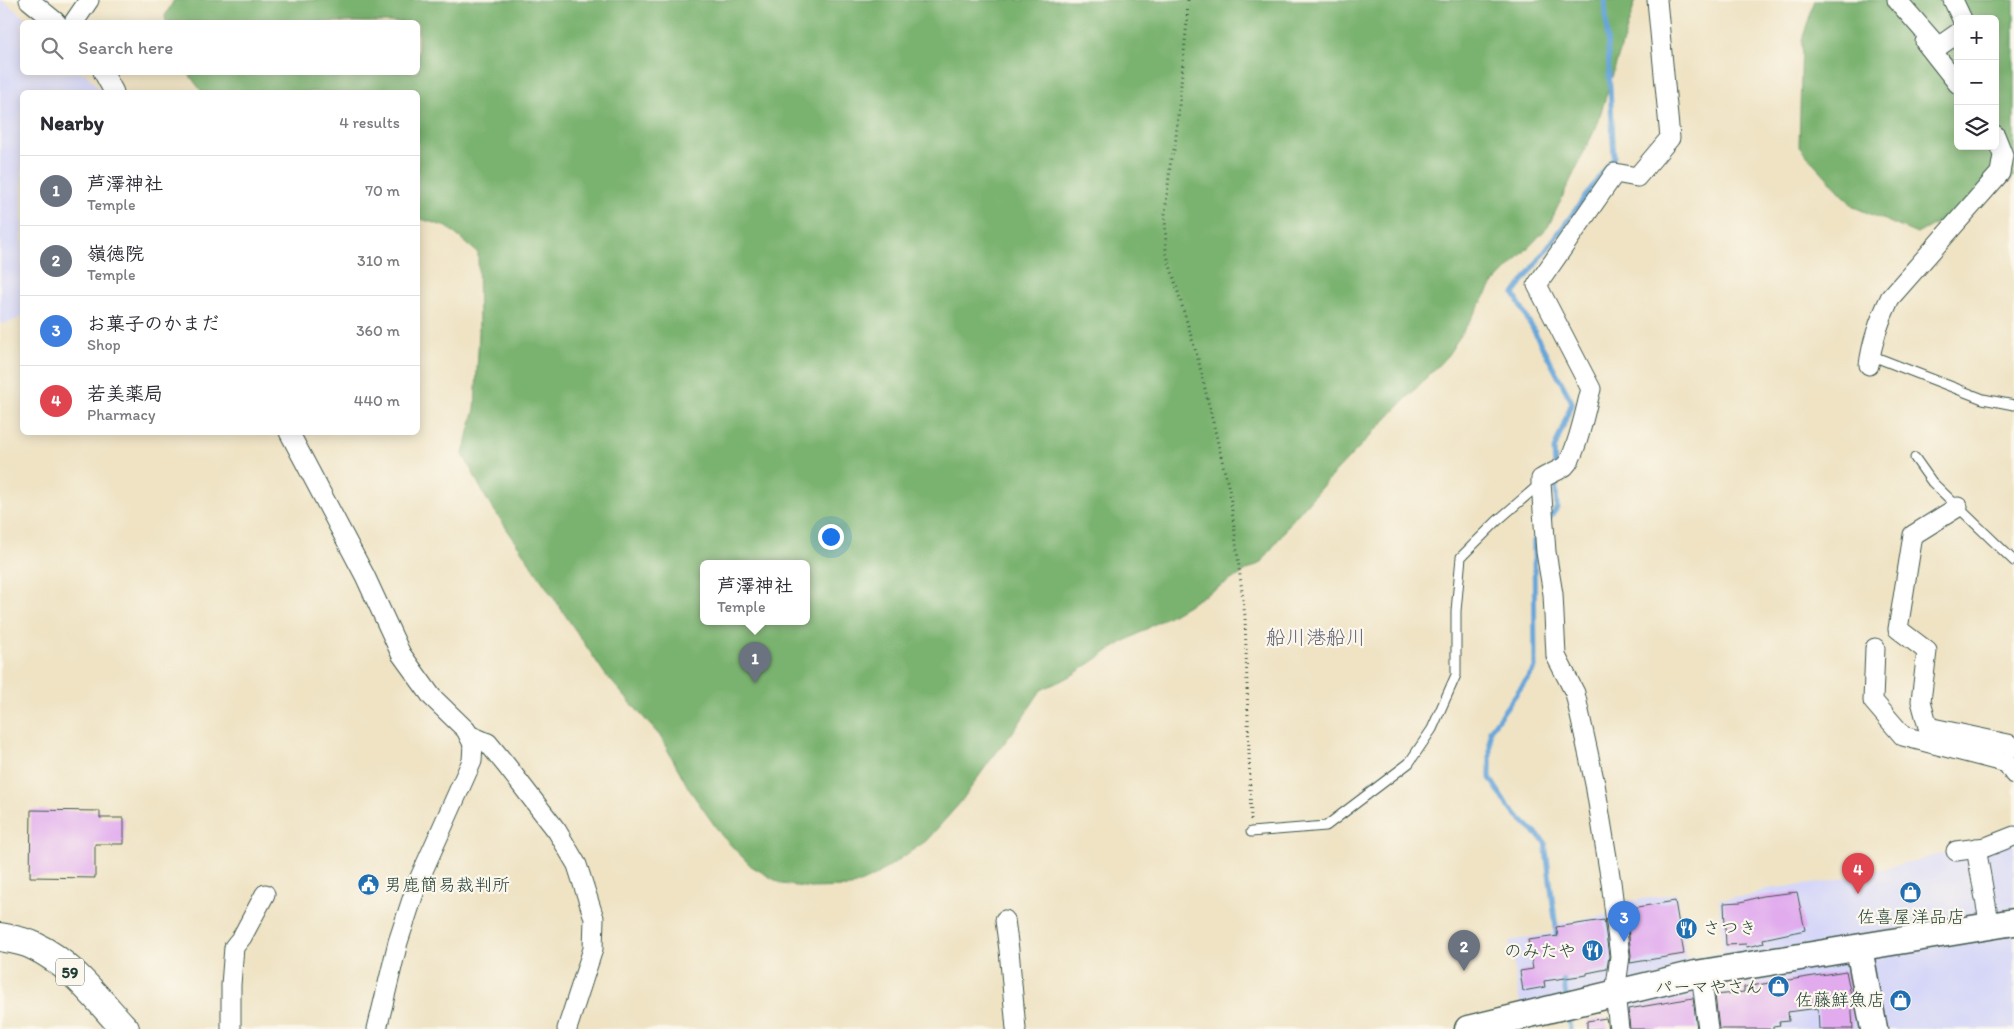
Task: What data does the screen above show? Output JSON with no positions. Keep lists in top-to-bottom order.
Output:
{
  "streets": {
    "main road": ["59"]
  },
  "districts": ["船川港船川"],
  "places": {
    "public building": ["男鹿簡易裁判所"],
    "shop": ["佐喜屋洋品店", "パーマやさん", "佐藤鮮魚店"],
    "restaurant": ["さつき", "のみたや"]
  },
  "page": {
    "map_buttons": ["+", "−"],
    "search": "Search here",
    "heading": ["Nearby", "4 results"],
    "list": [
      {
        "mark": "1",
        "name": "芦澤神社",
        "note": "Temple",
        "value": "70 m"
      },
      {
        "mark": "2",
        "name": "嶺徳院",
        "note": "Temple",
        "value": "310 m"
      },
      {
        "mark": "3",
        "name": "お菓子のかまだ",
        "note": "Shop",
        "value": "360 m"
      },
      {
        "mark": "4",
        "name": "若美薬局",
        "note": "Pharmacy",
        "value": "440 m"
      }
    ],
    "popup": ["芦澤神社", "Temple"],
    "pins": [
      "1",
      "4",
      "3",
      "2"
    ]
  }
}
